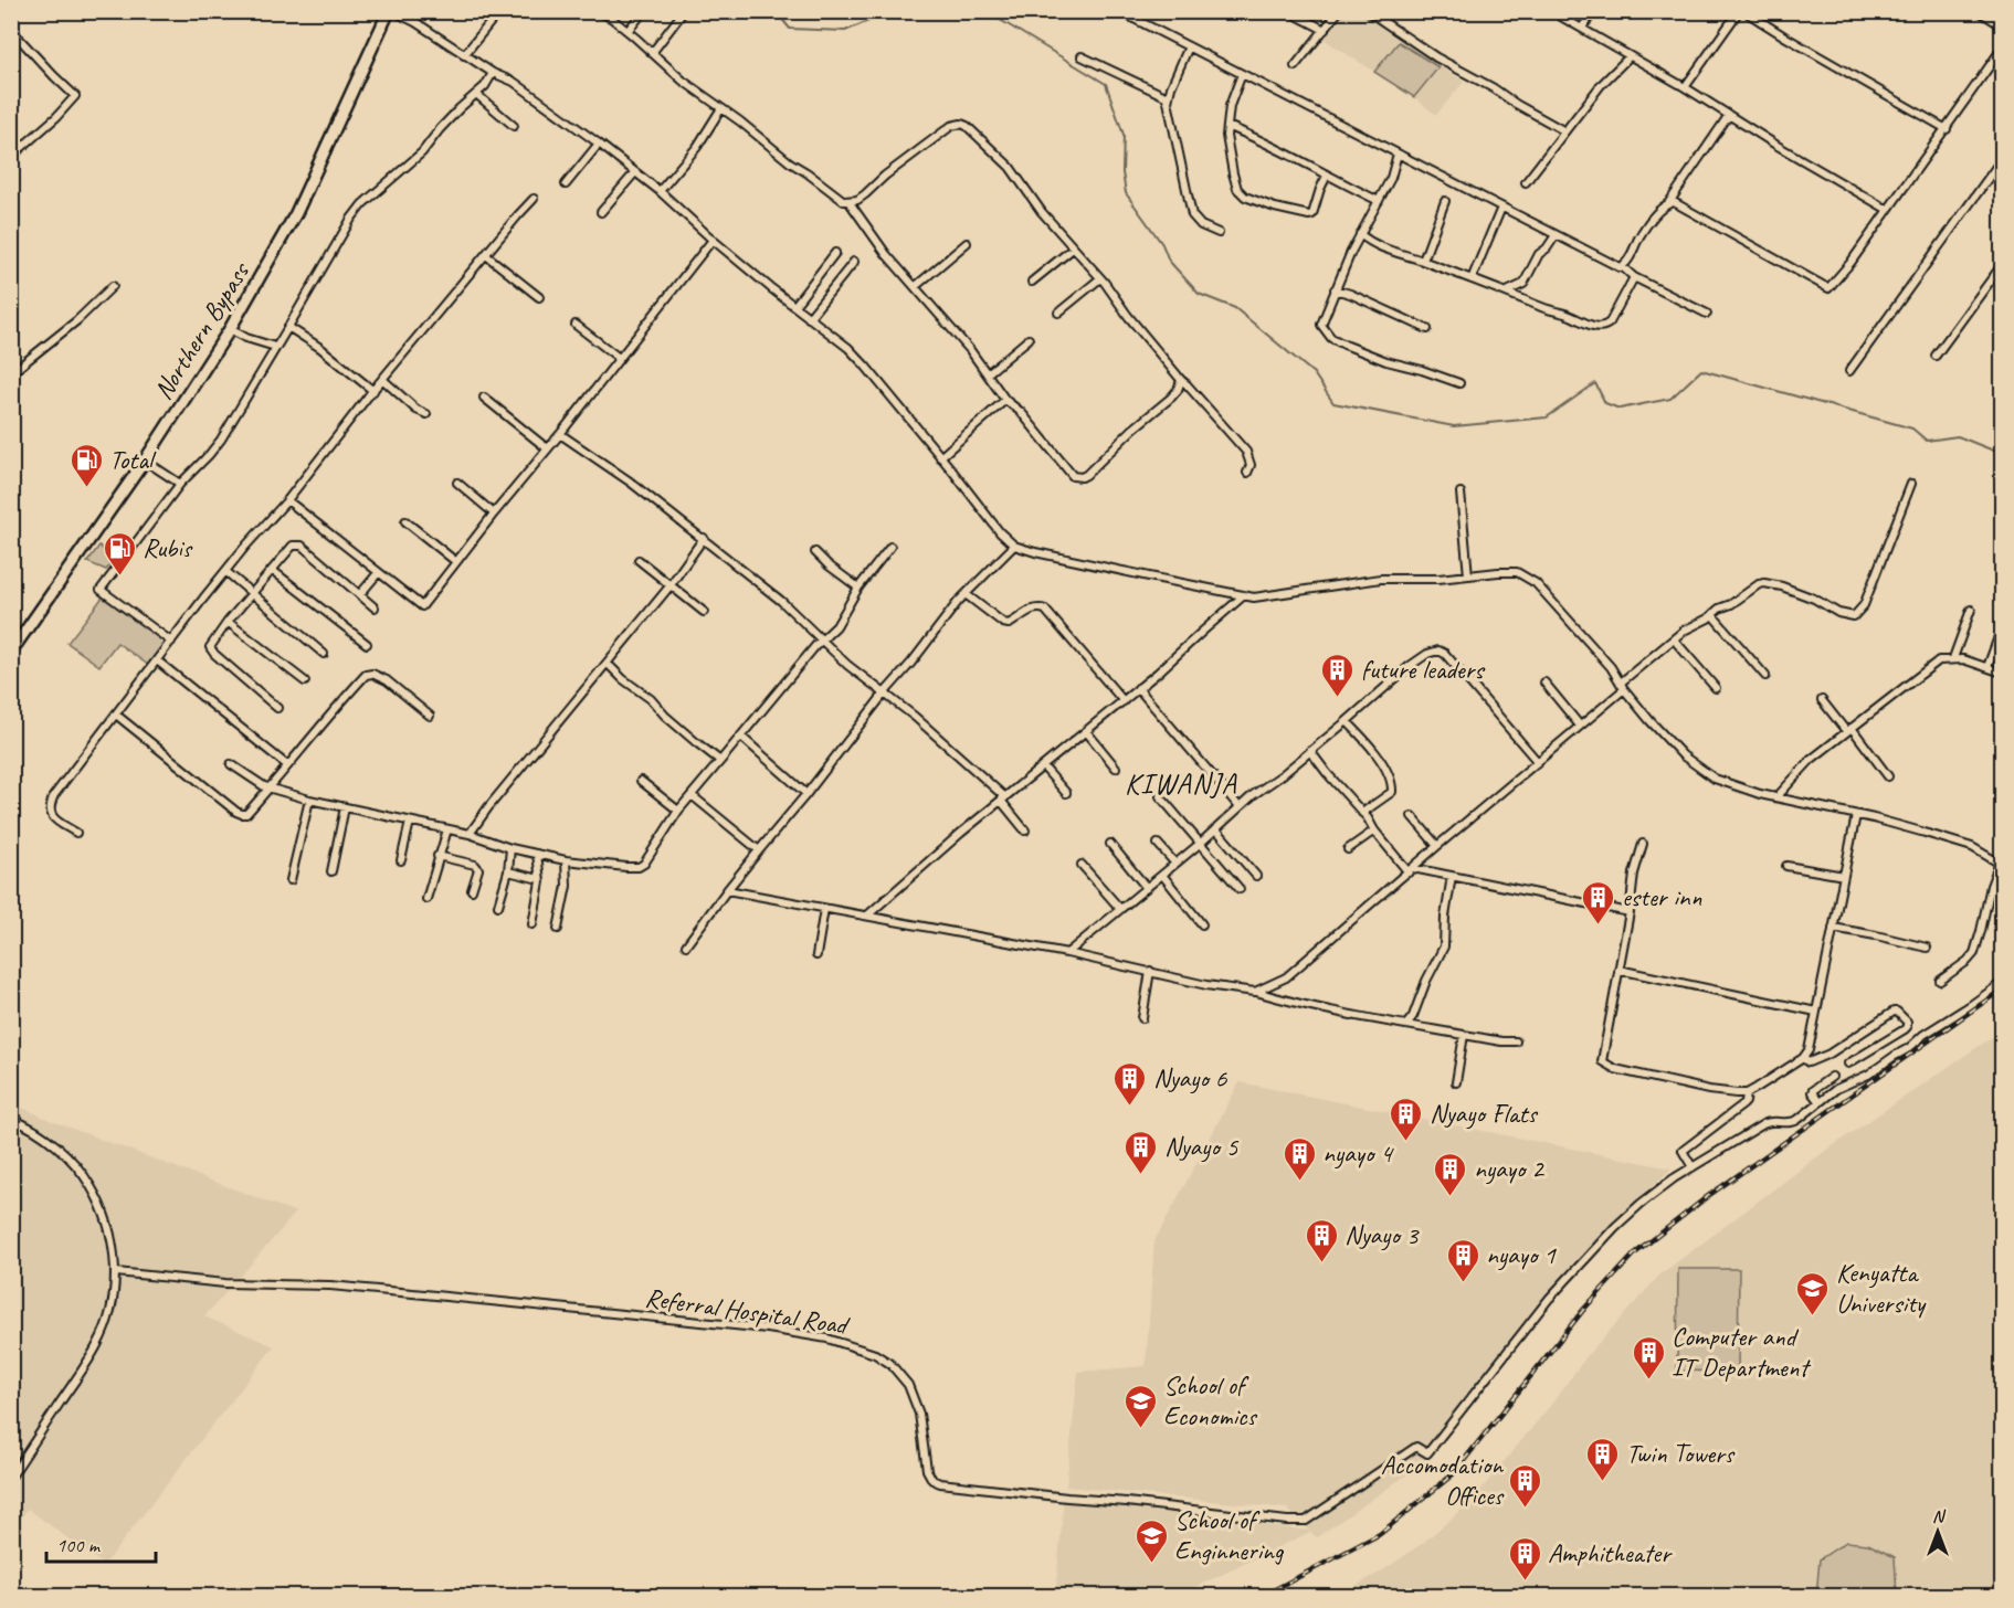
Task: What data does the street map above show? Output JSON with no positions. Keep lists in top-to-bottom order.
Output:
{
  "streets": {
    "main road": ["Northern Bypass"],
    "street": ["Referral Hospital Road"]
  },
  "districts": ["KIWANJA"],
  "places": {
    "fuel station": ["Total", "Rubis"],
    "building": [
      "future leaders",
      "ester inn",
      "Nyayo 6",
      "Nyayo Flats",
      "Nyayo 5",
      "nyayo 4",
      "nyayo 2",
      "Nyayo 3",
      "nyayo 1",
      "Computer and IT Department",
      "Twin Towers",
      "Accomodation Offices",
      "Amphitheater"
    ],
    "school or university": ["Kenyatta University", "School of Economics", "School of Enginnering"]
  },
  "scale_bar": "100 m",
  "north": "top"
}
